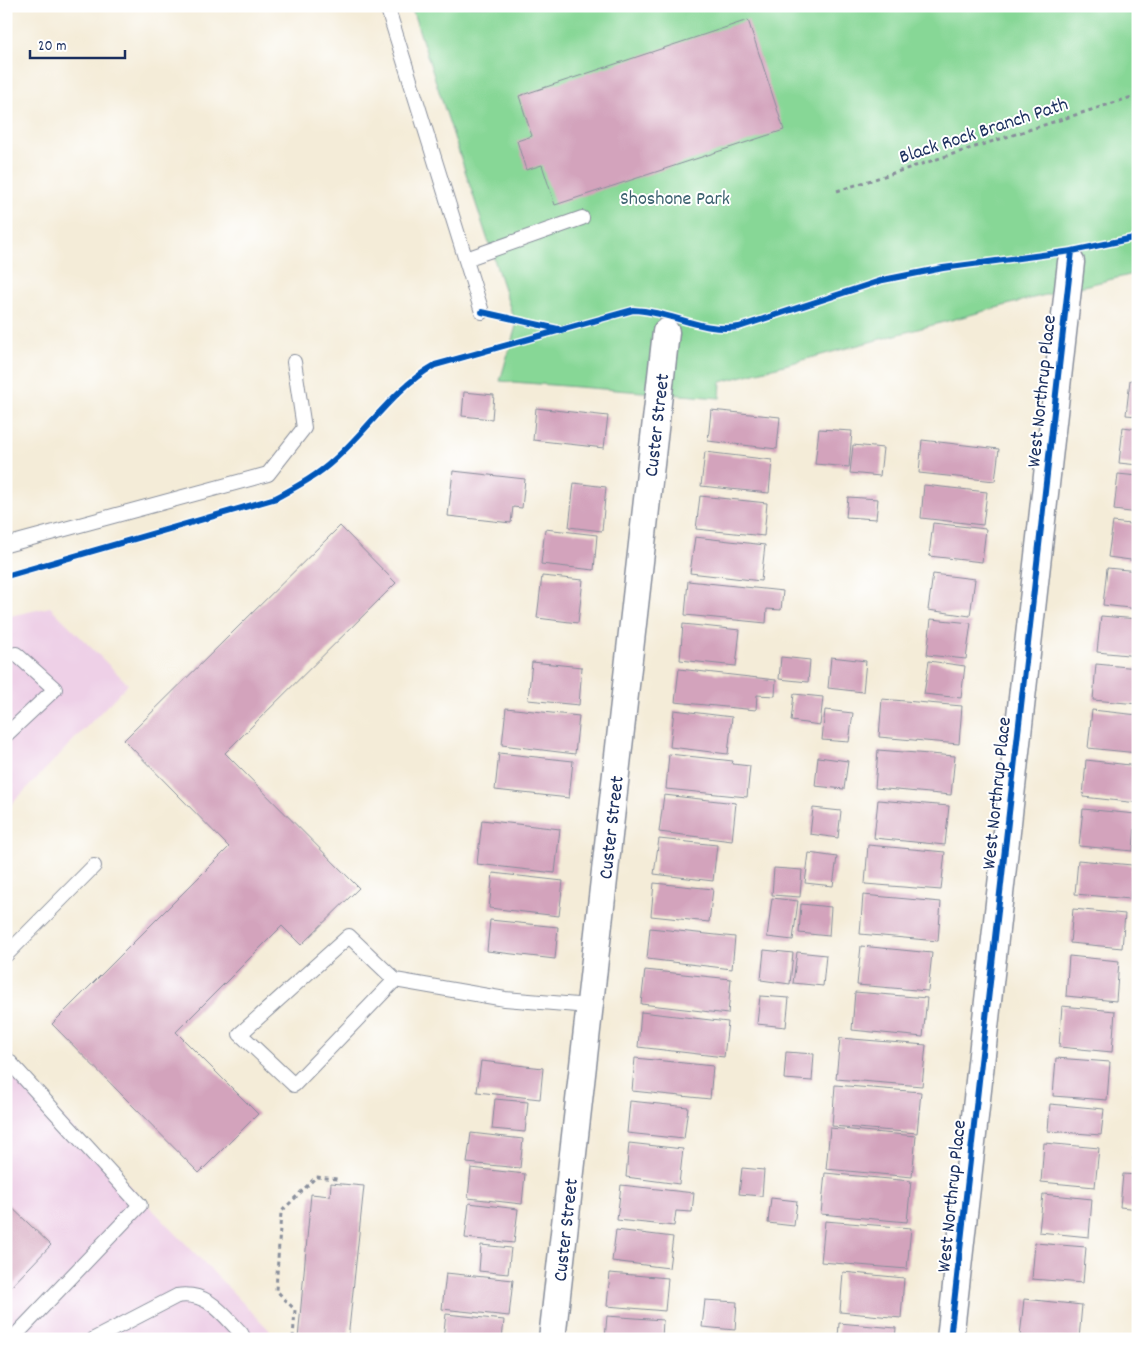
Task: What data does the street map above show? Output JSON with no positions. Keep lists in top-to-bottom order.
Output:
{
  "streets": {
    "street": ["West Northrup Place", "Custer Street"],
    "path": ["Black Rock Branch Path"]
  },
  "parks": ["Shoshone Park"],
  "scale_bar": "20 m"
}
